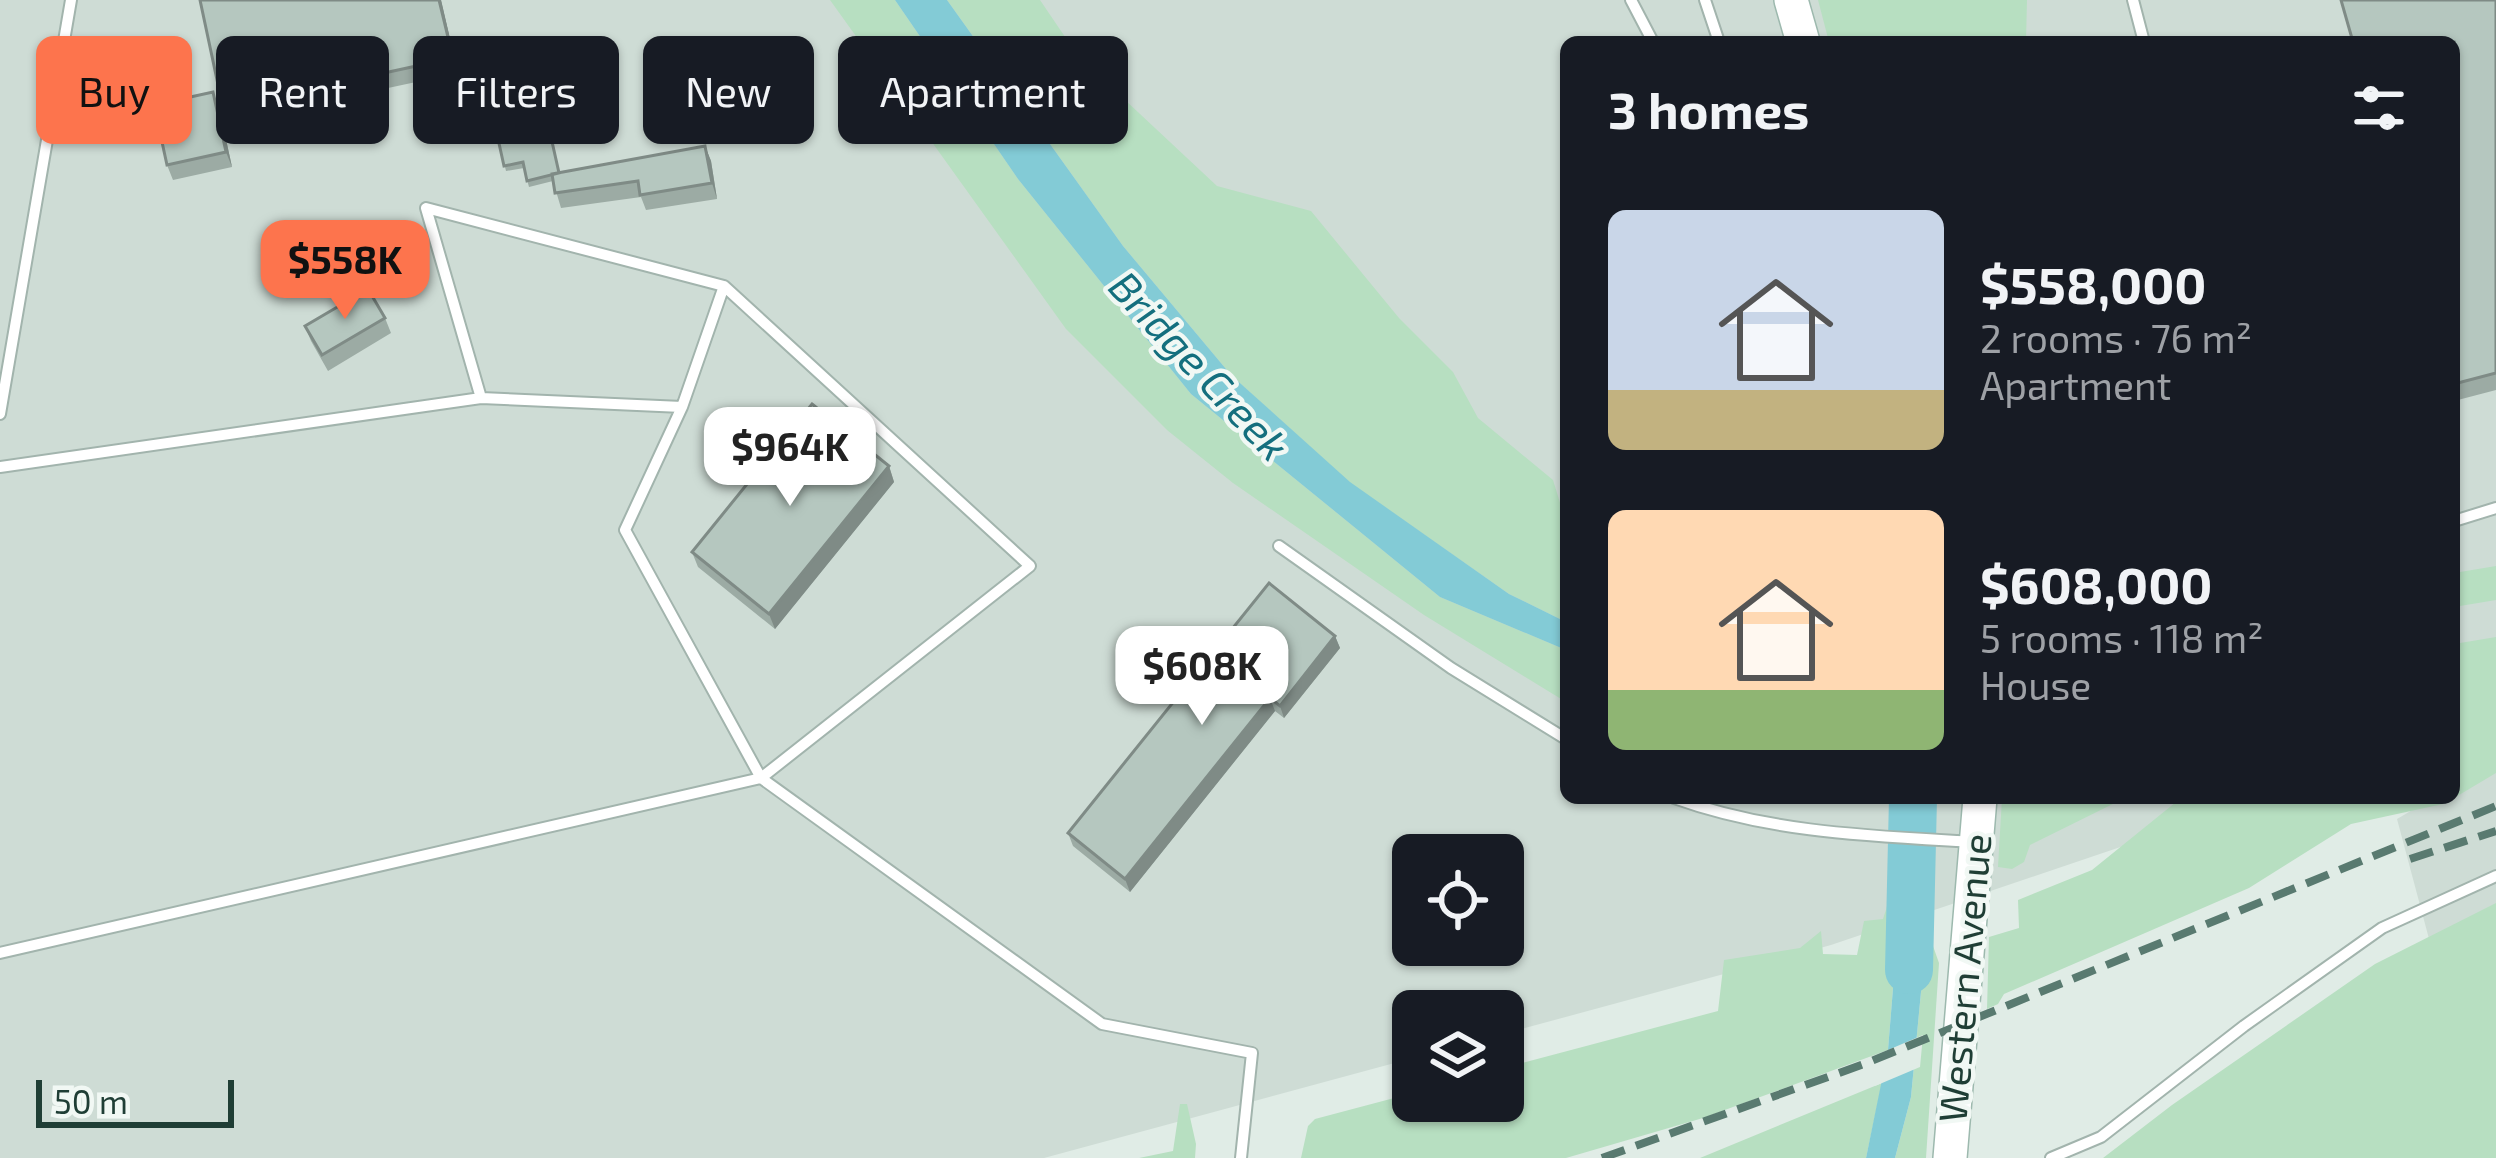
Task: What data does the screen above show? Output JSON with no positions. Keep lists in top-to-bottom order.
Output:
{
  "streets": {
    "street": ["Western Avenue"]
  },
  "water": ["Bridge Creek"],
  "scale_bar": "50 m",
  "page": {
    "chip": [
      "Buy",
      "Rent",
      "Filters",
      "New",
      "Apartment"
    ],
    "heading": "3 homes",
    "list": [
      {
        "name": "$558,000",
        "note": "2 rooms · 76 m² · Apartment"
      },
      {
        "name": "$608,000",
        "note": "5 rooms · 118 m² · House"
      }
    ],
    "price": ["$558K", "$964K", "$608K"],
    "scale": "50 m"
  }
}
